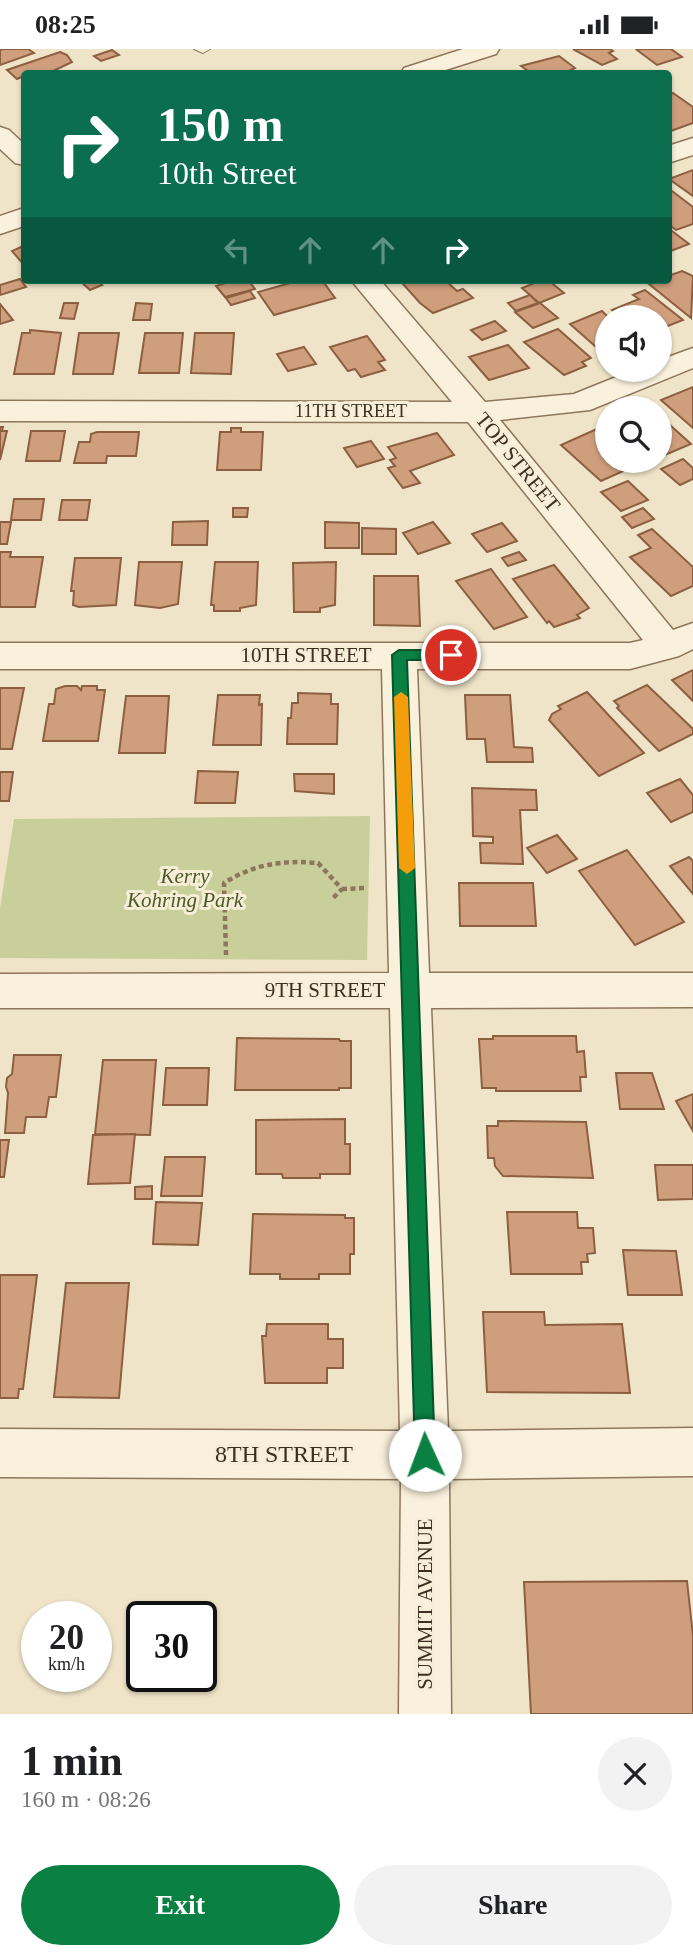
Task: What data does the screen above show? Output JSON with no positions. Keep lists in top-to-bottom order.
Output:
{
  "streets": {
    "street": [
      "11TH STREET",
      "TOP STREET",
      "10TH STREET",
      "9TH STREET",
      "8TH STREET",
      "SUMMIT AVENUE"
    ]
  },
  "crossings": [
    ["11TH STREET", "TOP STREET"],
    ["TOP STREET", "10TH STREET"],
    ["10TH STREET", "SUMMIT AVENUE"],
    ["9TH STREET", "SUMMIT AVENUE"],
    ["8TH STREET", "SUMMIT AVENUE"]
  ],
  "parks": ["Kerry Kohring Park"],
  "page": {
    "status": "08:25",
    "turn": ["150 m", "10th Street"],
    "speed": "20 km/h",
    "limit": "30",
    "heading": ["1 min", "160 m · 08:26"],
    "buttons": ["Exit", "Share"]
  }
}
